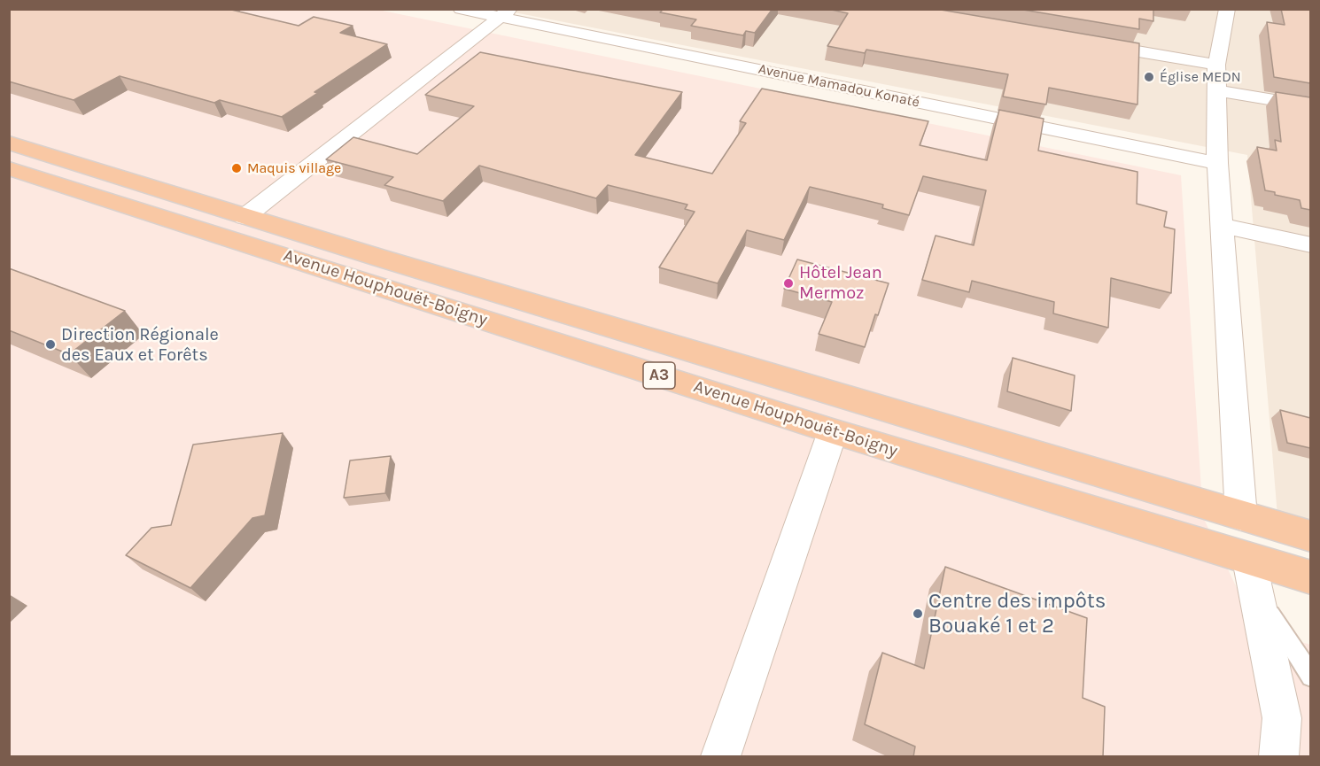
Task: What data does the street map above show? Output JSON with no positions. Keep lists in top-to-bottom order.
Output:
{
  "streets": {
    "highway": ["Avenue Houphouët-Boigny", "A3"],
    "street": ["Avenue Mamadou Konaté"]
  },
  "places": [
    "Église MEDN",
    "Maquis village",
    "Hôtel Jean Mermoz",
    "Direction Régionale des Eaux et Forêts",
    "Centre des impôts Bouaké 1 et 2"
  ]
}
